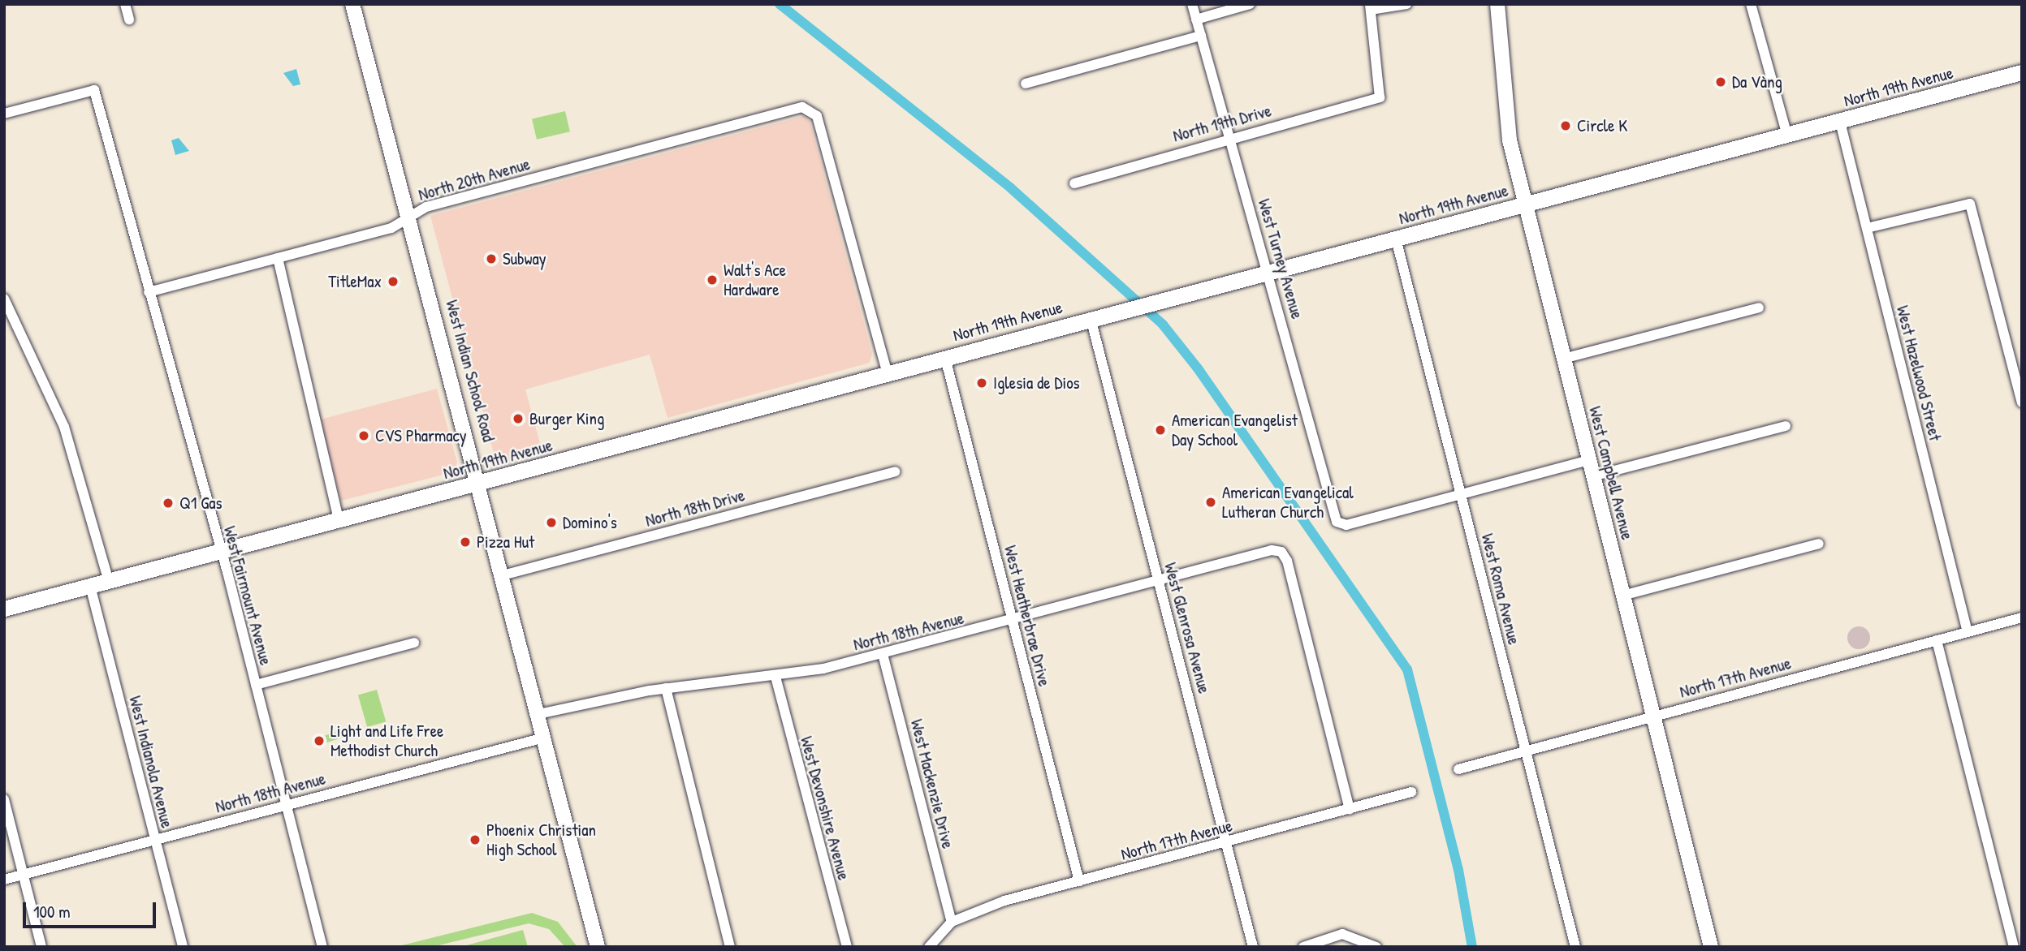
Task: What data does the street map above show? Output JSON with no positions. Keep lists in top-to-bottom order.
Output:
{
  "streets": {
    "main road": ["North 19th Avenue", "West Indian School Road", "West Campbell Avenue"],
    "street": [
      "North 19th Drive",
      "North 20th Avenue",
      "West Turney Avenue",
      "West Hazelwood Street",
      "North 18th Drive",
      "West Roma Avenue",
      "West Fairmount Avenue",
      "West Heatherbrae Drive",
      "West Glenrosa Avenue",
      "North 18th Avenue",
      "North 17th Avenue",
      "West Indianola Avenue",
      "West Mackenzie Drive",
      "West Devonshire Avenue"
    ]
  },
  "crossings": [
    ["North 19th Avenue", "North 20th Avenue"],
    ["North 19th Avenue", "West Turney Avenue"],
    ["North 19th Avenue", "West Indian School Road"],
    ["North 19th Avenue", "West Hazelwood Street"],
    ["North 19th Avenue", "West Campbell Avenue"],
    ["North 19th Avenue", "West Roma Avenue"],
    ["North 19th Avenue", "West Fairmount Avenue"],
    ["North 19th Avenue", "West Heatherbrae Drive"],
    ["North 19th Avenue", "West Glenrosa Avenue"],
    ["North 19th Avenue", "West Indianola Avenue"],
    ["North 19th Drive", "West Turney Avenue"],
    ["North 20th Avenue", "West Indian School Road"],
    ["North 20th Avenue", "West Fairmount Avenue"],
    ["West Turney Avenue", "West Roma Avenue"],
    ["West Indian School Road", "North 18th Drive"],
    ["West Indian School Road", "North 18th Avenue"],
    ["West Hazelwood Street", "North 17th Avenue"],
    ["West Campbell Avenue", "North 17th Avenue"],
    ["West Roma Avenue", "North 17th Avenue"],
    ["West Fairmount Avenue", "North 18th Avenue"],
    ["West Heatherbrae Drive", "North 18th Avenue"],
    ["West Heatherbrae Drive", "North 17th Avenue"],
    ["West Glenrosa Avenue", "North 18th Avenue"],
    ["West Glenrosa Avenue", "North 17th Avenue"],
    ["North 18th Avenue", "North 17th Avenue"],
    ["North 18th Avenue", "West Indianola Avenue"],
    ["North 18th Avenue", "West Mackenzie Drive"],
    ["North 18th Avenue", "West Devonshire Avenue"],
    ["North 17th Avenue", "West Mackenzie Drive"]
  ],
  "places": [
    "Da Vàng",
    "Circle K",
    "Subway",
    "Walt's Ace Hardware",
    "TitleMax",
    "Iglesia de Dios",
    "Burger King",
    "American Evangelist Day School",
    "CVS Pharmacy",
    "American Evangelical Lutheran Church",
    "Q1 Gas",
    "Domino's",
    "Pizza Hut",
    "Light and Life Free Methodist Church",
    "Phoenix Christian High School"
  ],
  "scale_bar": "100 m"
}
